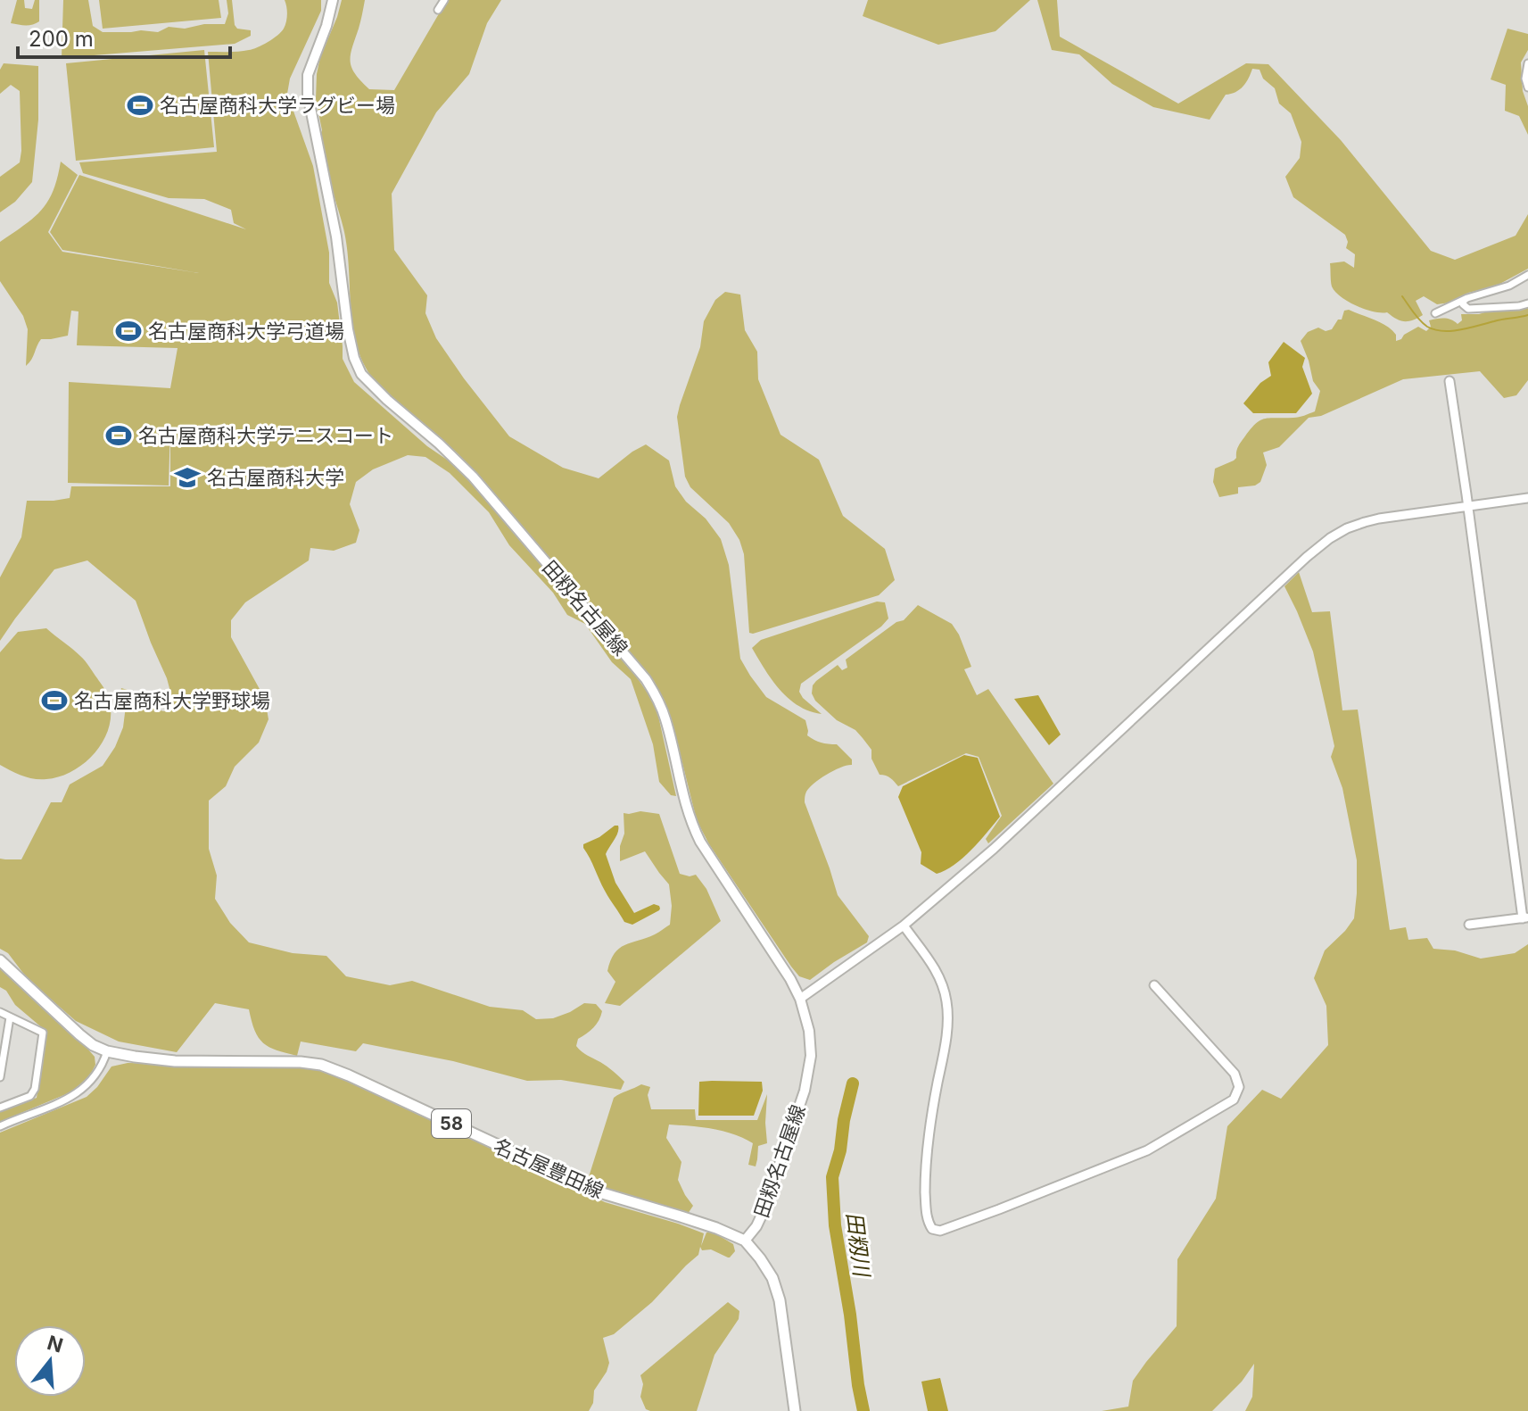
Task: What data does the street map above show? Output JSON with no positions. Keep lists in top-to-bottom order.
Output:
{
  "streets": {
    "main road": ["田籾名古屋線", "58", "名古屋豊田線"]
  },
  "crossings": [
    ["田籾名古屋線", "名古屋豊田線"]
  ],
  "water": ["田籾川"],
  "places": {
    "sports": [
      "名古屋商科大学ラグビー場",
      "名古屋商科大学弓道場",
      "名古屋商科大学テニスコート",
      "名古屋商科大学野球場"
    ],
    "school or university": ["名古屋商科大学"]
  },
  "scale_bar": "200 m",
  "north": "top"
}
